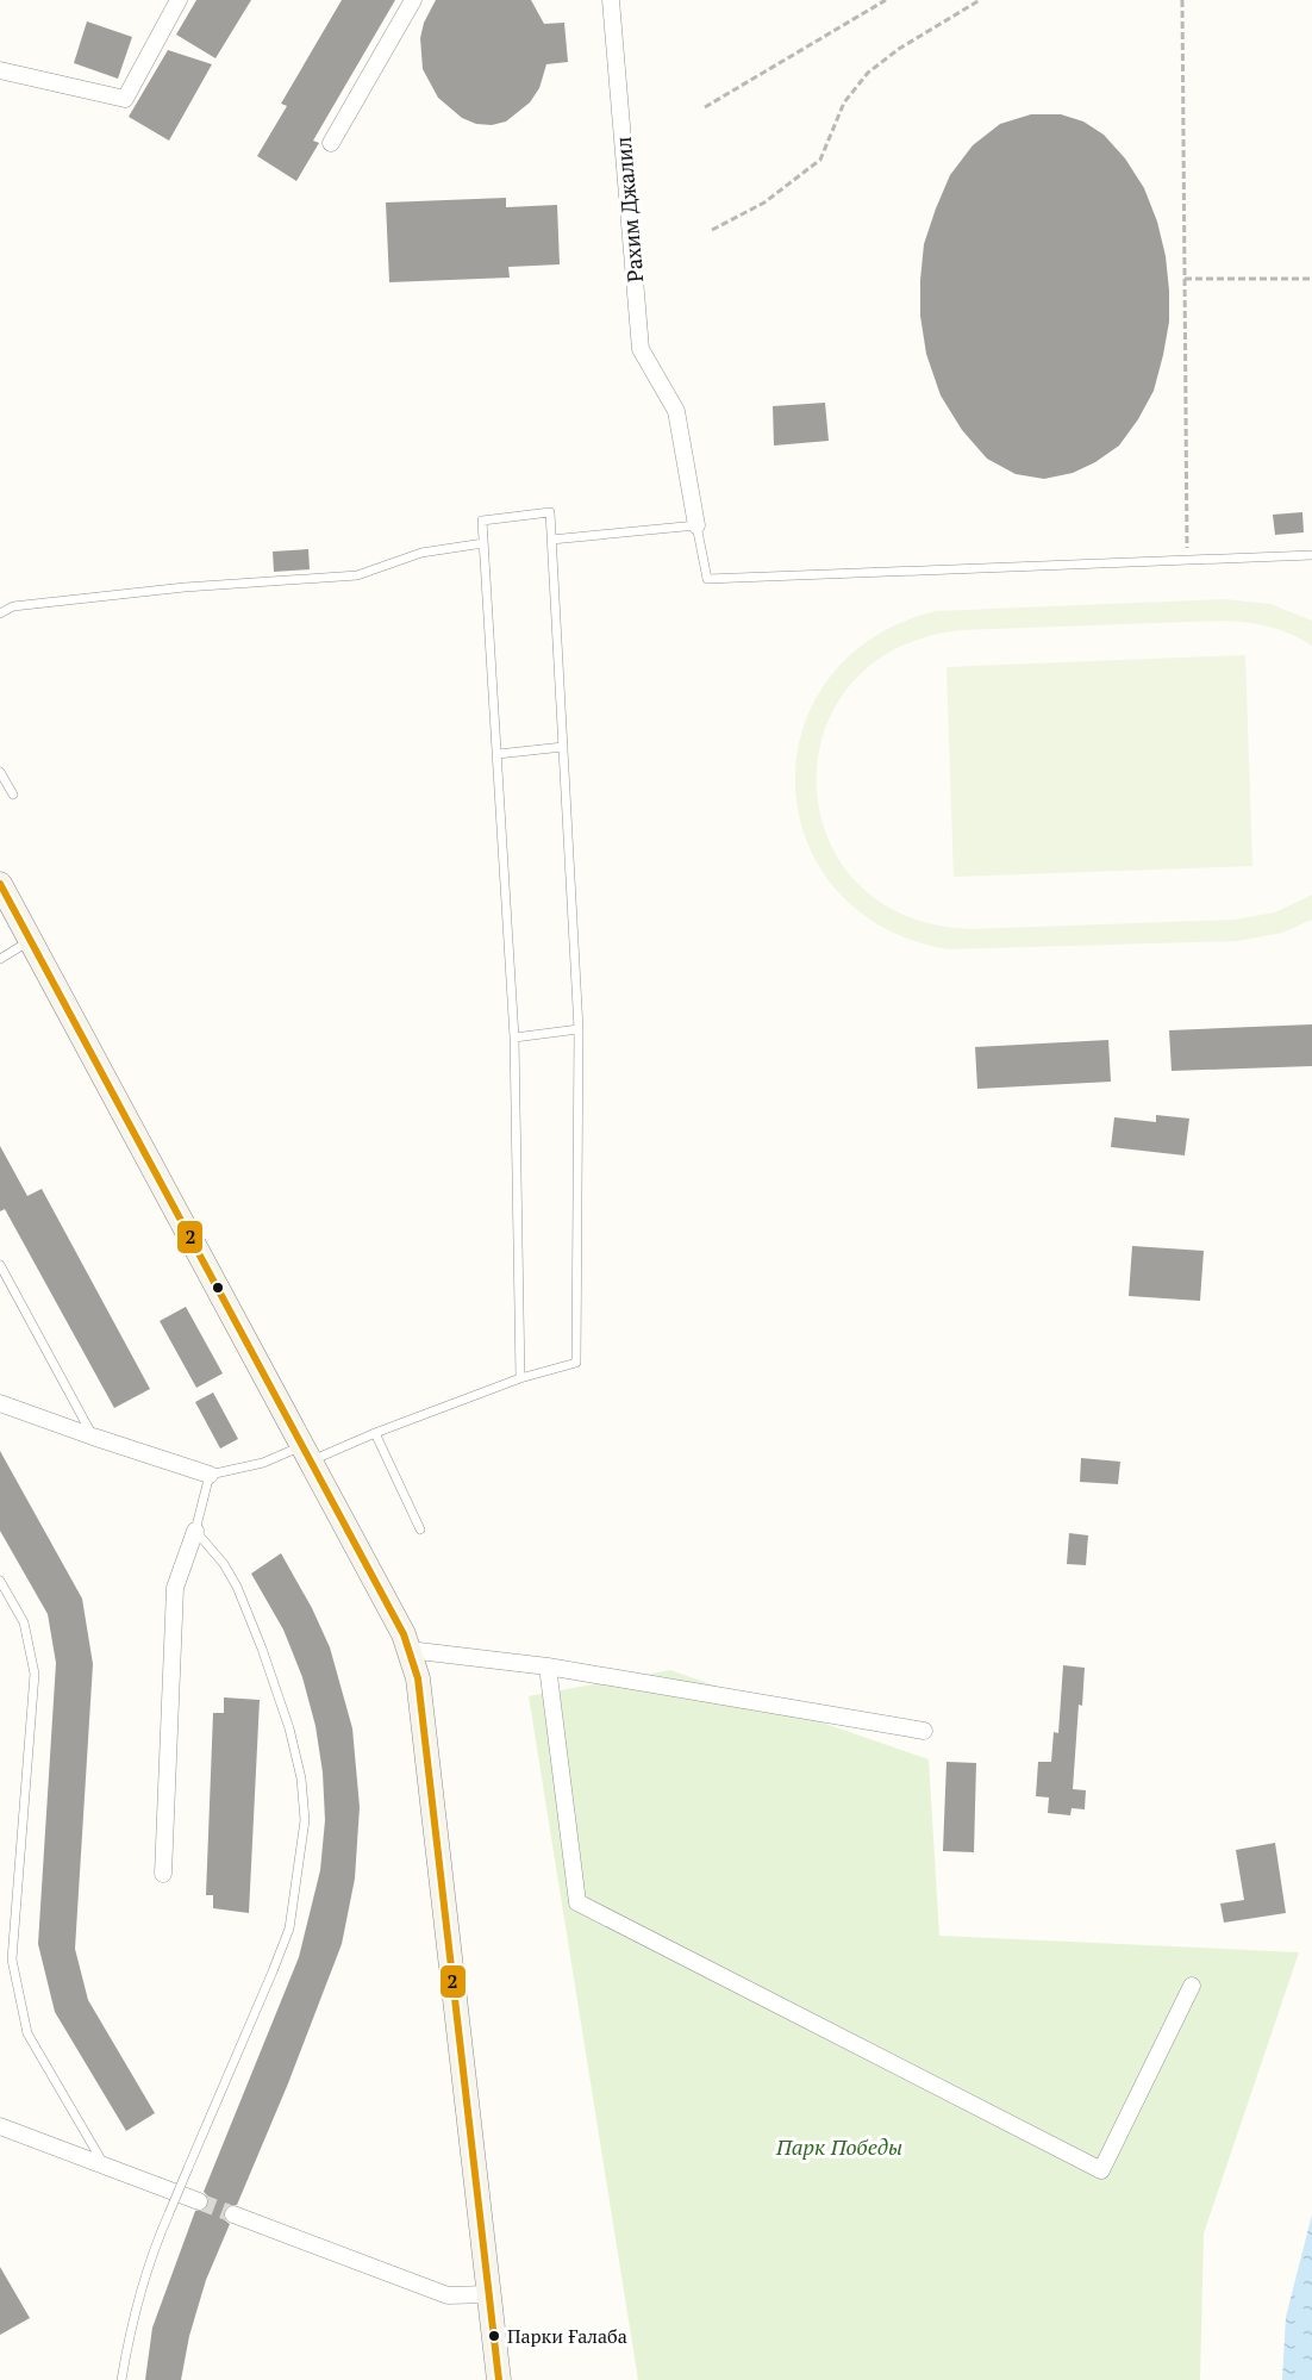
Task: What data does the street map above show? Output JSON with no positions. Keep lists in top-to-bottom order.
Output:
{
  "streets": {
    "street": ["Рахим Джалил"]
  },
  "parks": ["Парк Победы"],
  "places": ["Парки Ғалаба"],
  "lines": ["transit line 2"]
}
